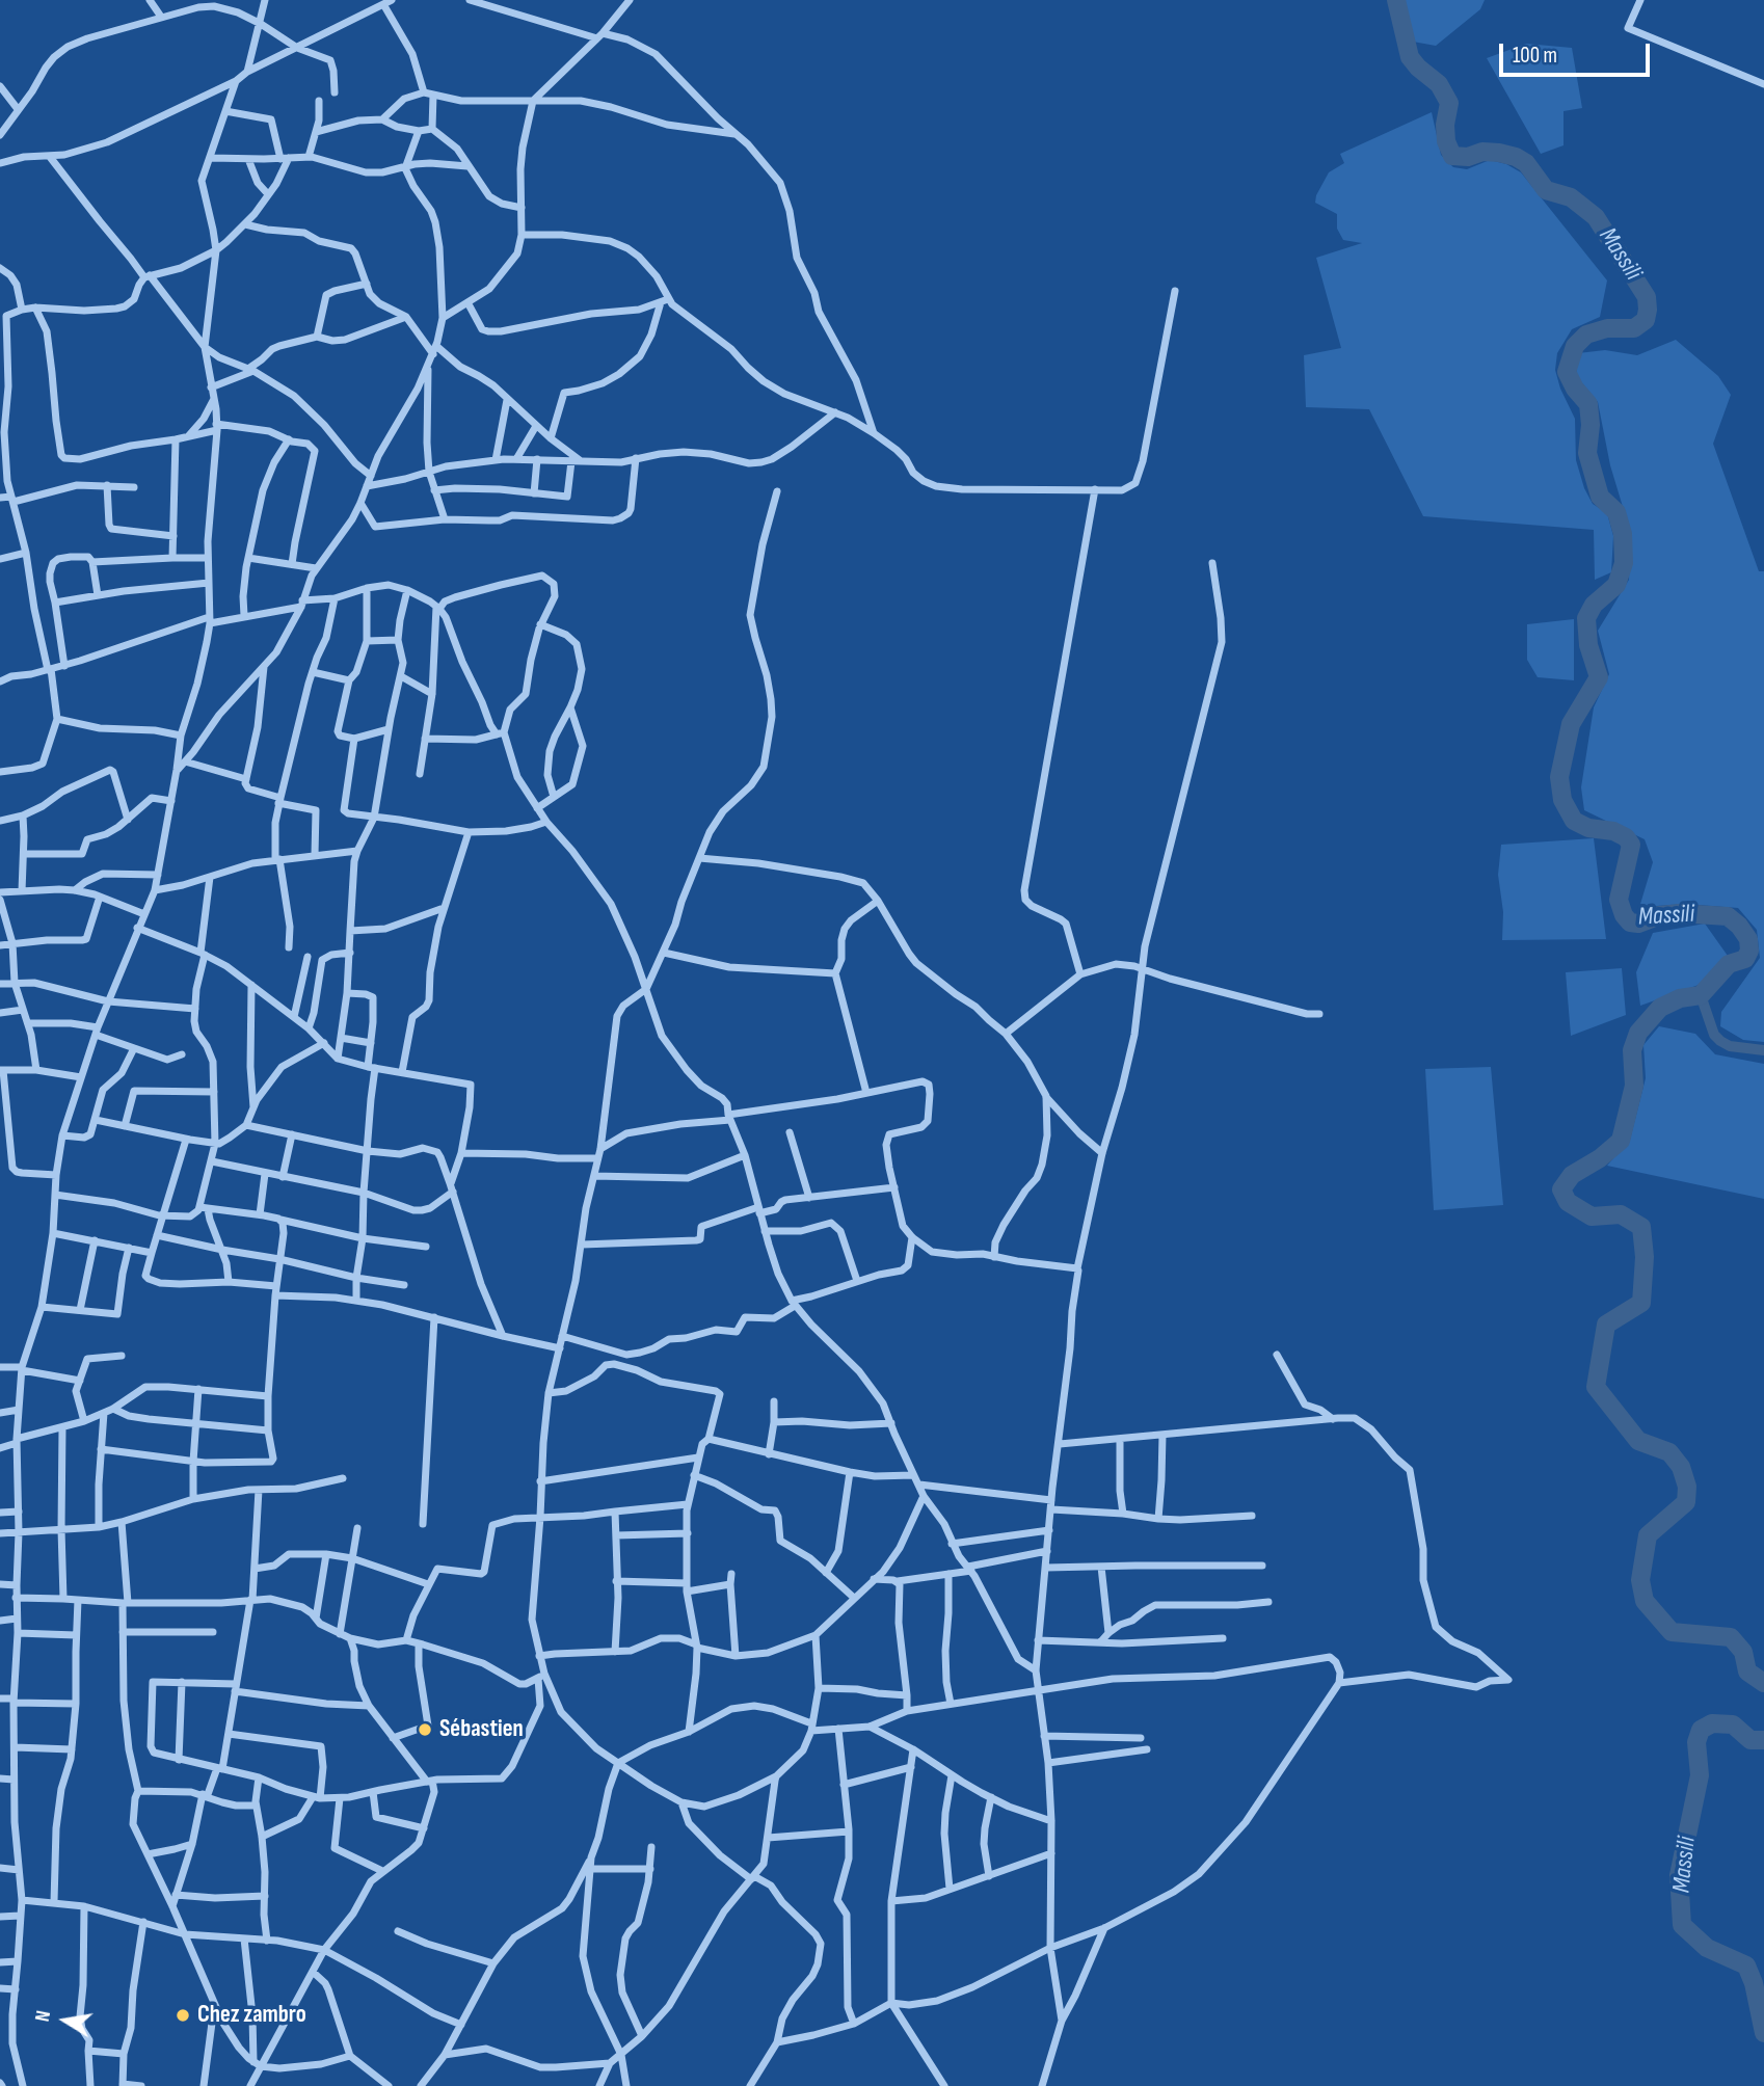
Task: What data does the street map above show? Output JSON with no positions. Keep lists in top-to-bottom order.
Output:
{
  "water": ["Massili"],
  "places": ["Sébastien", "Chez zambro"],
  "scale_bar": "100 m",
  "north": "left"
}
